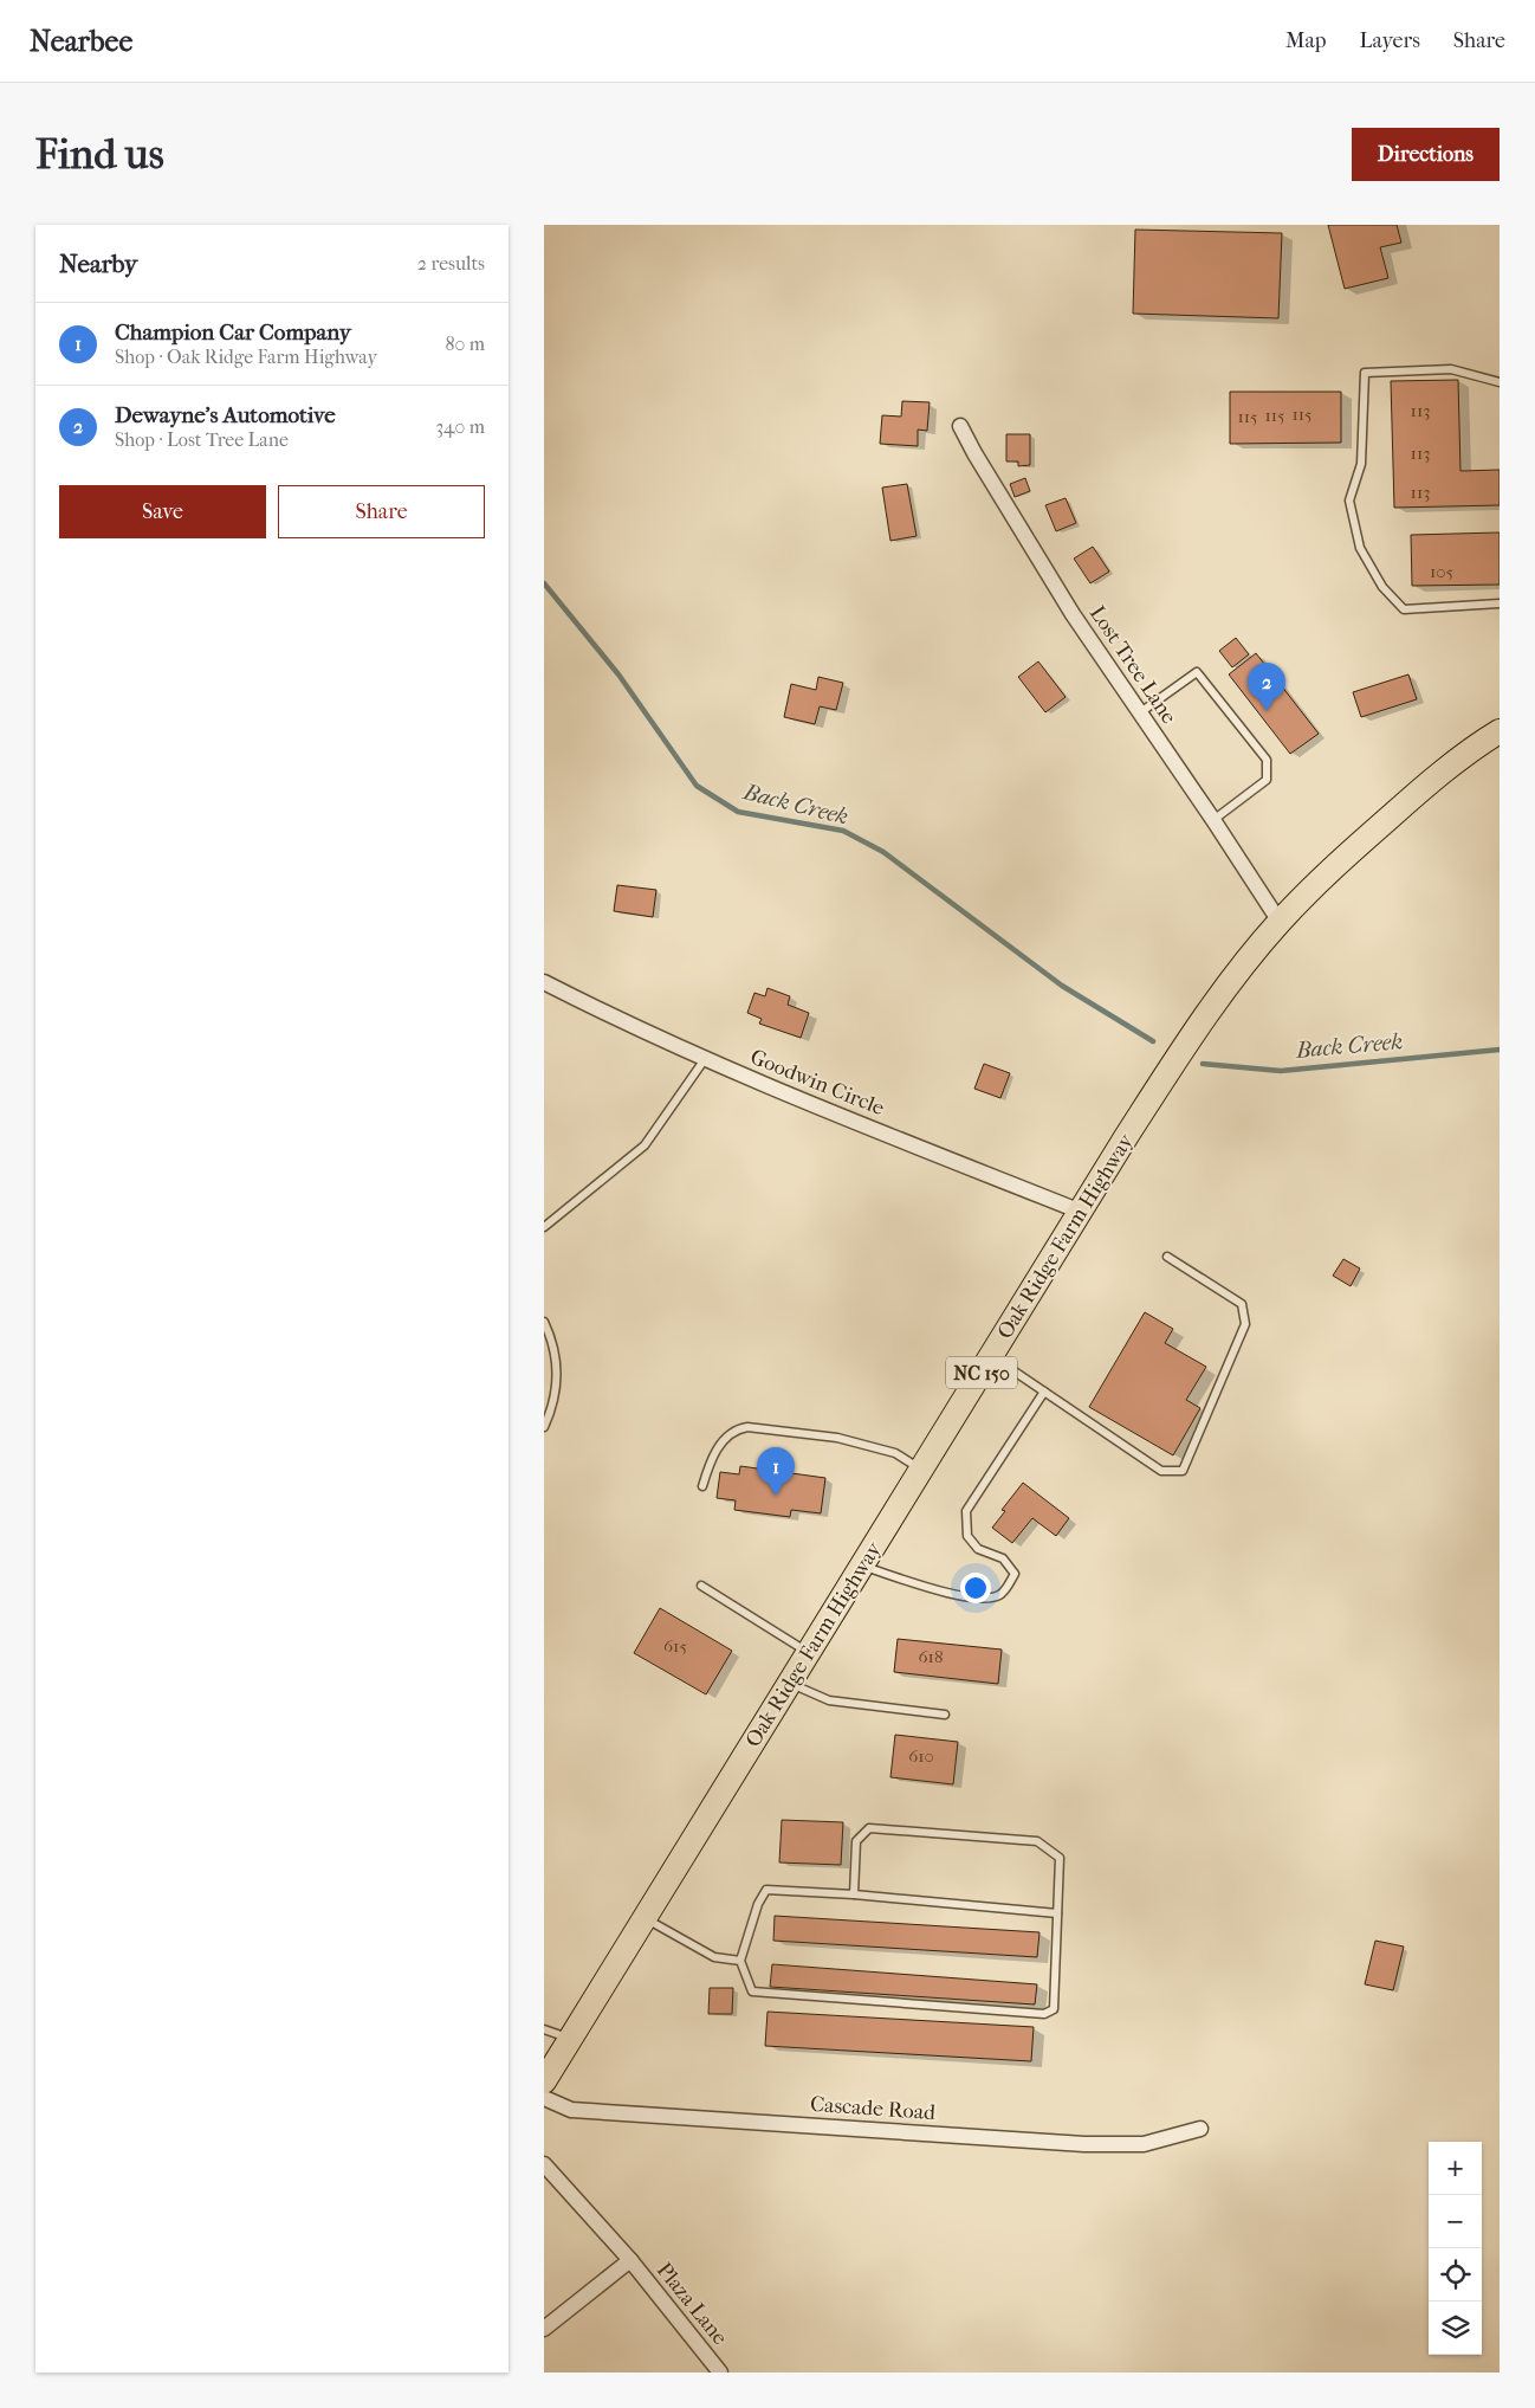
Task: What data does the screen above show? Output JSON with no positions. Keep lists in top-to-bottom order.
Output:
{
  "streets": {
    "main road": ["Oak Ridge Farm Highway", "NC 150"],
    "street": [
      "Lost Tree Lane",
      "Goodwin Circle",
      "Cascade Road",
      "Plaza Lane"
    ]
  },
  "crossings": [
    ["Lost Tree Lane", "Oak Ridge Farm Highway"],
    ["Goodwin Circle", "Oak Ridge Farm Highway"]
  ],
  "water": ["Back Creek"],
  "house_numbers": [
    "113",
    "115",
    "115",
    "115",
    "113",
    "113",
    "105",
    "615",
    "618",
    "610"
  ],
  "page": {
    "header": "Nearbee",
    "nav": ["Map", "Layers", "Share"],
    "buttons": [
      "Directions",
      ["Save", "Share"]
    ],
    "title": "Find us",
    "heading": ["Nearby", "2 results"],
    "list": [
      {
        "mark": "1",
        "name": "Champion Car Company",
        "note": "Shop · Oak Ridge Farm Highway",
        "value": "80 m"
      },
      {
        "mark": "2",
        "name": "Dewayne's Automotive",
        "note": "Shop · Lost Tree Lane",
        "value": "340 m"
      }
    ],
    "pins": ["2", "1"],
    "map_buttons": ["+", "−"]
  }
}
